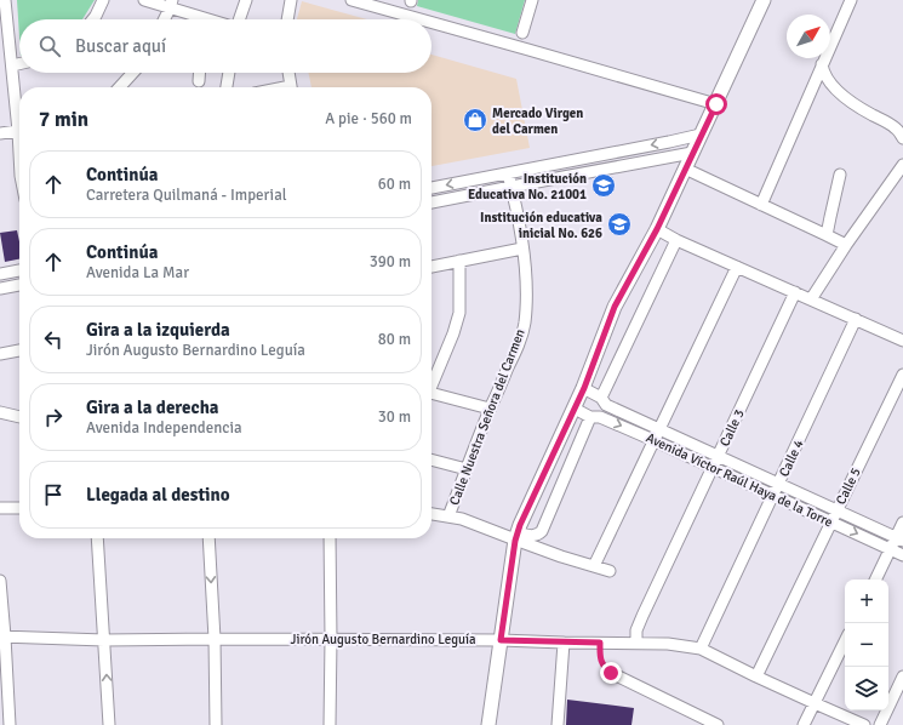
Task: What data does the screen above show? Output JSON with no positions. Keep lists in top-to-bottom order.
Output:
{
  "streets": {
    "street": [
      "Calle Nuestra Señora del Carmen",
      "Calle 3",
      "Calle 4",
      "Avenida Víctor Raúl Haya de la Torre",
      "Calle 5",
      "Jirón Augusto Bernardino Leguía"
    ]
  },
  "crossings": [
    ["Calle 3", "Avenida Víctor Raúl Haya de la Torre"],
    ["Calle 3", "Jirón Augusto Bernardino Leguía"],
    ["Calle 4", "Avenida Víctor Raúl Haya de la Torre"],
    ["Calle 4", "Jirón Augusto Bernardino Leguía"],
    ["Avenida Víctor Raúl Haya de la Torre", "Calle 5"],
    ["Calle 5", "Jirón Augusto Bernardino Leguía"]
  ],
  "places": {
    "shop": ["Mercado Virgen del Carmen"],
    "school or university": ["Institución Educativa No. 21001", "Institución educativa inicial No. 626"]
  },
  "north": "top right",
  "page": {
    "search": "Buscar aquí",
    "heading": ["7 min", "A pie · 560 m"],
    "list": [
      ["Continúa", "Carretera Quilmaná - Imperial", "60 m"],
      ["Continúa", "Avenida La Mar", "390 m"],
      ["Gira a la izquierda", "Jirón Augusto Bernardino Leguía", "80 m"],
      ["Gira a la derecha", "Avenida Independencia", "30 m"],
      "Llegada al destino"
    ],
    "map_buttons": ["+", "−"]
  }
}
